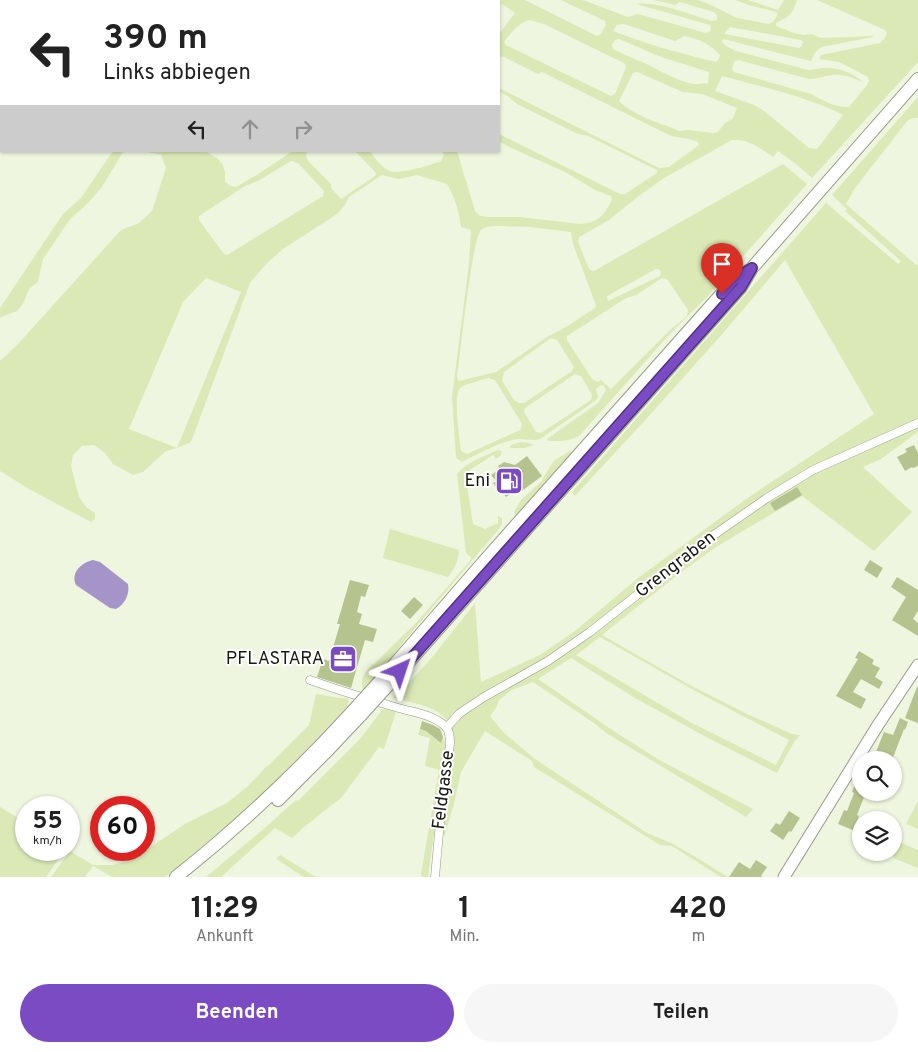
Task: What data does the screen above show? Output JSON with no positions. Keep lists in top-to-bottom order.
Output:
{
  "streets": {
    "street": ["Grengraben", "Feldgasse"]
  },
  "crossings": [
    ["Grengraben", "Feldgasse"]
  ],
  "places": {
    "fuel station": ["Eni"],
    "office": ["PFLASTARA"]
  },
  "page": {
    "turn": ["390 m", "Links abbiegen"],
    "speed": "55 km/h",
    "limit": "60",
    "eta": [
      "11:29",
      "Ankunft",
      "1",
      "Min.",
      "420",
      "m"
    ],
    "buttons": ["Beenden", "Teilen"]
  }
}
